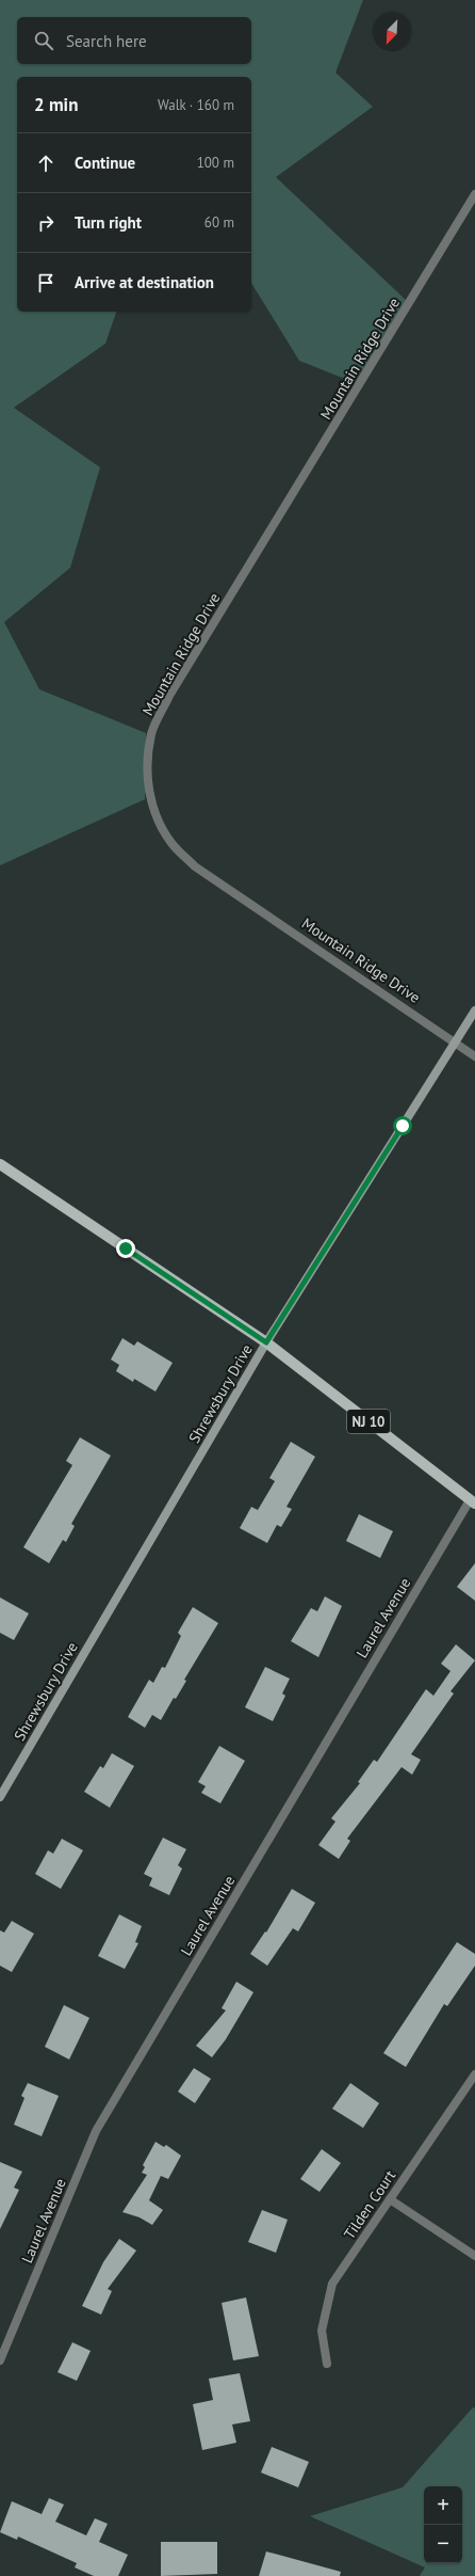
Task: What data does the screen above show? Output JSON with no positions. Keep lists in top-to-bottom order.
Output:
{
  "streets": {
    "main road": ["Shrewsbury Drive", "NJ 10"],
    "street": ["Mountain Ridge Drive", "Laurel Avenue", "Tilden Court"]
  },
  "crossings": [
    ["Mountain Ridge Drive", "Shrewsbury Drive"],
    ["Shrewsbury Drive", "NJ 10"],
    ["NJ 10", "Laurel Avenue"]
  ],
  "north": "bottom left",
  "page": {
    "search": "Search here",
    "heading": ["2 min", "Walk · 160 m"],
    "list": [
      ["Continue", "100 m"],
      ["Turn right", "60 m"],
      "Arrive at destination"
    ],
    "map_buttons": ["+", "−"]
  }
}
